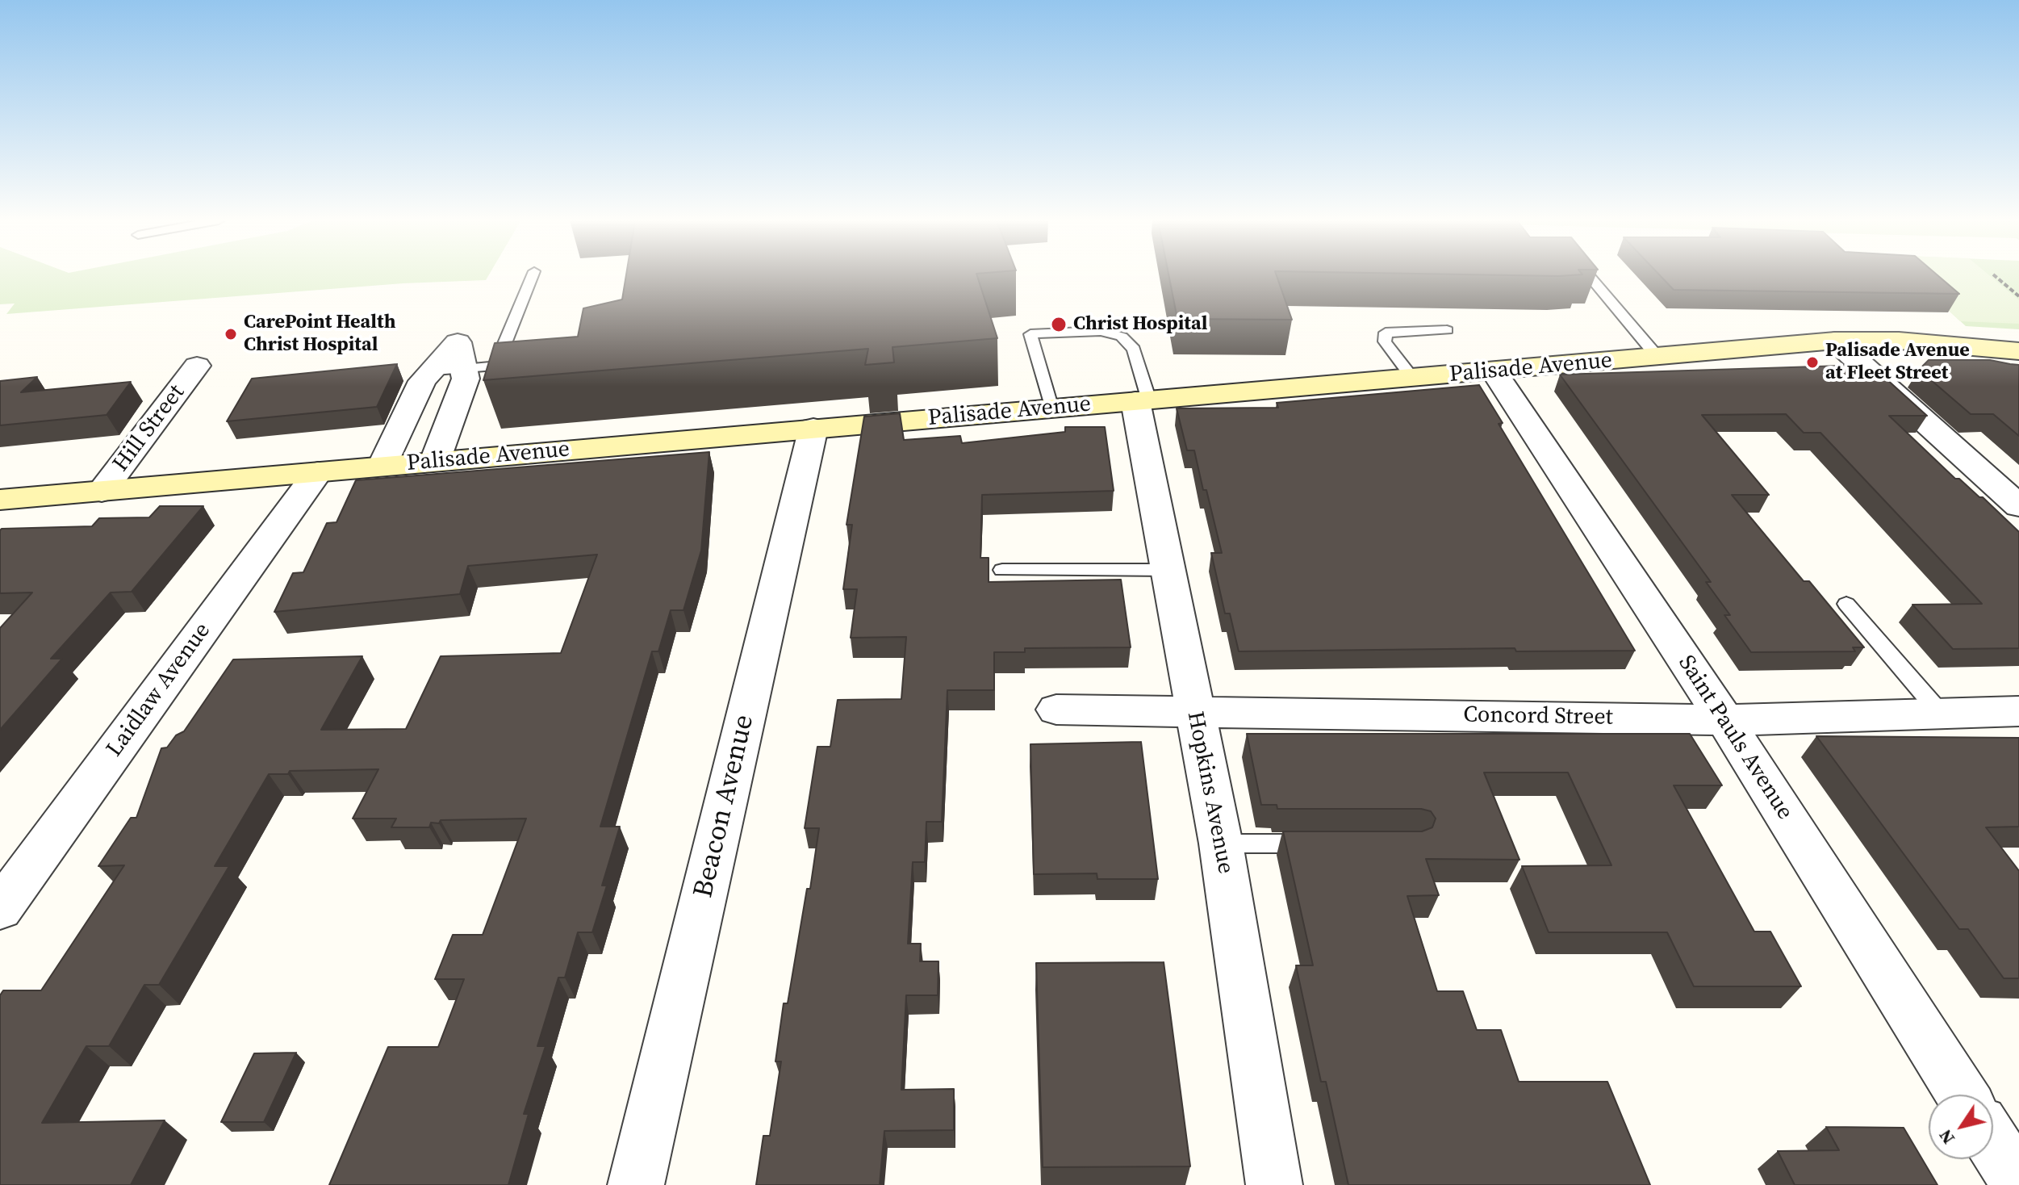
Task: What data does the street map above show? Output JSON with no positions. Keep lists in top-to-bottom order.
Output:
{
  "streets": {
    "main road": ["Palisade Avenue"],
    "street": [
      "Hill Street",
      "Laidlaw Avenue",
      "Concord Street",
      "Saint Pauls Avenue",
      "Hopkins Avenue",
      "Beacon Avenue"
    ]
  },
  "crossings": [
    ["Palisade Avenue", "Hill Street"],
    ["Palisade Avenue", "Laidlaw Avenue"],
    ["Palisade Avenue", "Saint Pauls Avenue"],
    ["Palisade Avenue", "Hopkins Avenue"],
    ["Palisade Avenue", "Beacon Avenue"],
    ["Concord Street", "Saint Pauls Avenue"],
    ["Concord Street", "Hopkins Avenue"]
  ],
  "places": ["Christ Hospital", "CarePoint Health Christ Hospital", "Palisade Avenue at Fleet Street"],
  "north": "bottom left"
}
